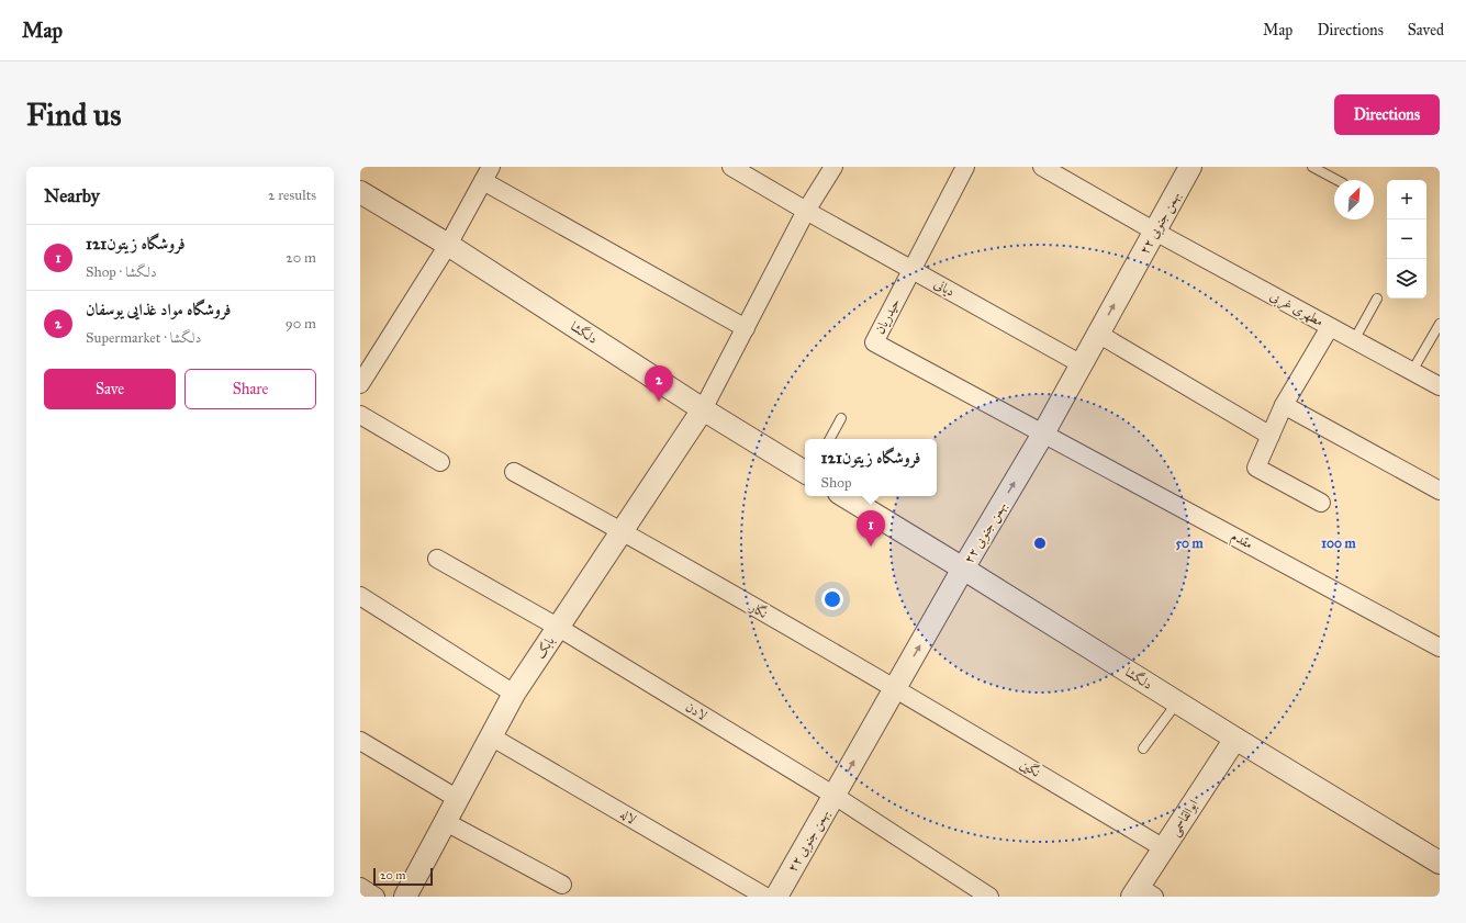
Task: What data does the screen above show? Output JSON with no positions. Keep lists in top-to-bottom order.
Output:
{
  "streets": {
    "street": [
      "۲۲ بهمن جنوبی",
      "دیانی",
      "مطهری غربی",
      "حیدریان",
      "دلگشا",
      "مقدم",
      "نگار",
      "بابک",
      "لادن",
      "نگین",
      "لاله",
      "ابوالقاسمی"
    ]
  },
  "crossings": [
    ["۲۲ بهمن جنوبی", "دیانی"],
    ["۲۲ بهمن جنوبی", "مطهری غربی"],
    ["۲۲ بهمن جنوبی", "حیدریان"],
    ["۲۲ بهمن جنوبی", "دلگشا"],
    ["۲۲ بهمن جنوبی", "مقدم"],
    ["۲۲ بهمن جنوبی", "نگار"],
    ["۲۲ بهمن جنوبی", "لادن"],
    ["۲۲ بهمن جنوبی", "نگین"],
    ["دیانی", "حیدریان"],
    ["حیدریان", "مقدم"],
    ["دلگشا", "بابک"],
    ["دلگشا", "ابوالقاسمی"],
    ["نگار", "بابک"],
    ["نگار", "نگین"],
    ["بابک", "لادن"],
    ["بابک", "لاله"],
    ["نگین", "ابوالقاسمی"]
  ],
  "one_way": ["۲۲ بهمن جنوبی"],
  "scale_bar": "20 m",
  "north": "top right",
  "page": {
    "header": "Map",
    "nav": ["Map", "Directions", "Saved"],
    "buttons": [
      "Directions",
      ["Save", "Share"]
    ],
    "title": "Find us",
    "heading": ["Nearby", "2 results"],
    "map_buttons": ["+", "−"],
    "list": [
      {
        "mark": "1",
        "name": "فروشگاه زیتون121",
        "note": "Shop · دلگشا",
        "value": "20 m"
      },
      {
        "mark": "2",
        "name": "فروشگاه مواد غذایی یوسفان",
        "note": "Supermarket · دلگشا",
        "value": "90 m"
      }
    ],
    "pins": ["2", "1"],
    "popup": ["فروشگاه زیتون121", "Shop"],
    "scale": "20 m"
  },
  "rings": ["50 m", "100 m"]
}
